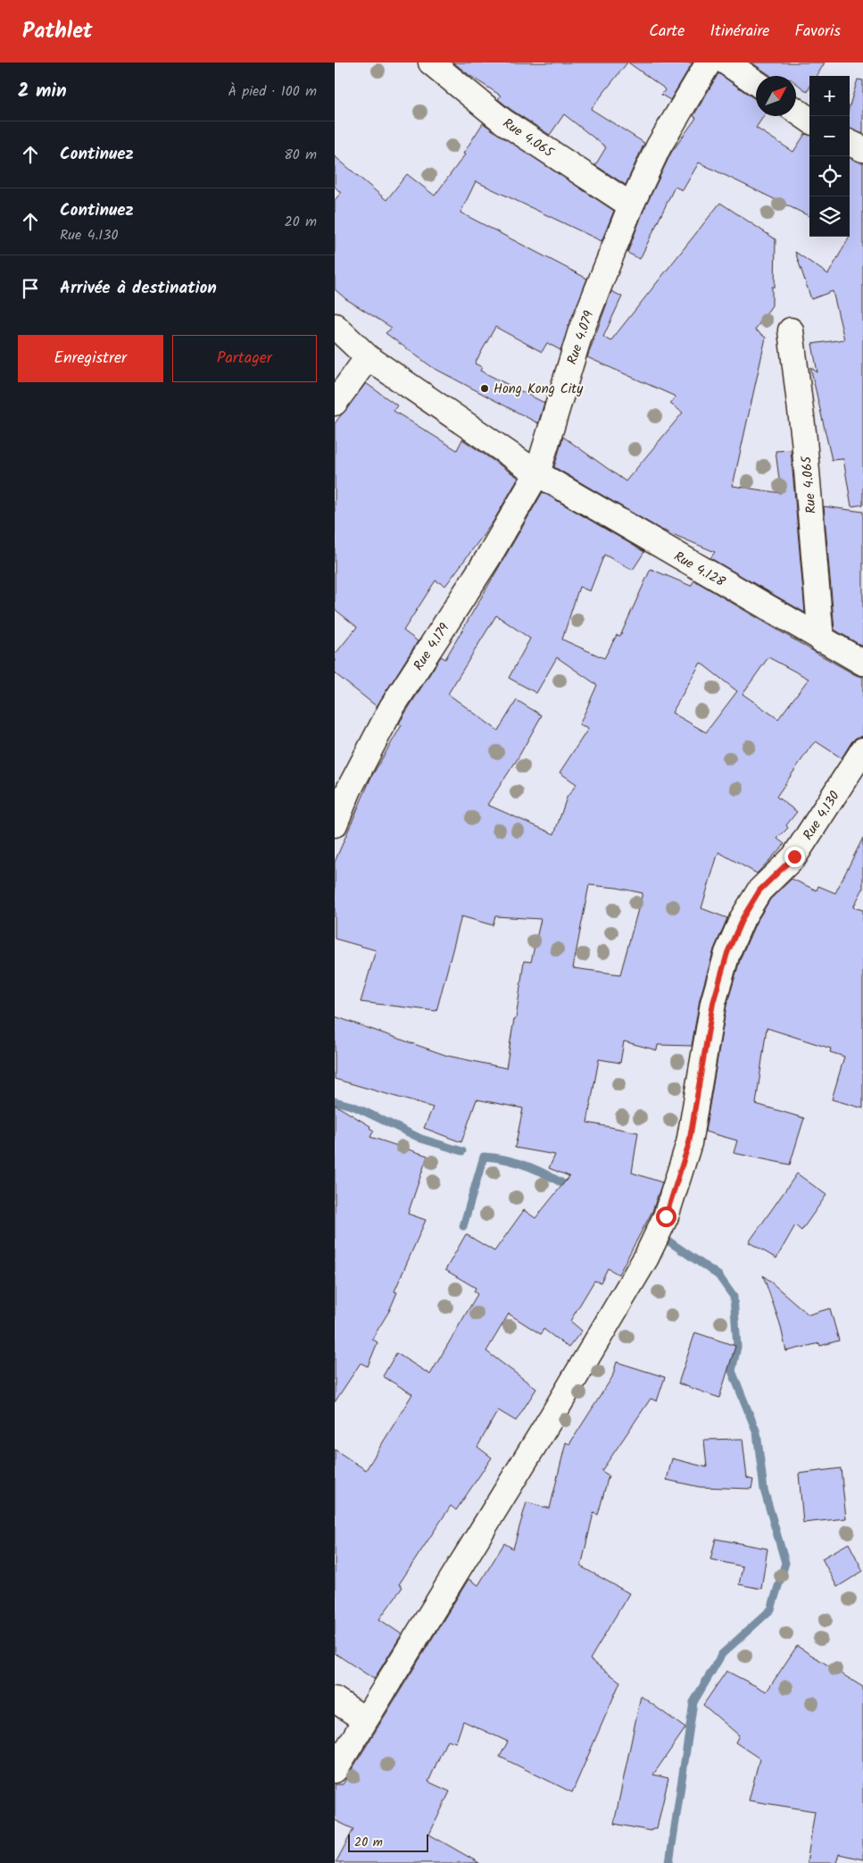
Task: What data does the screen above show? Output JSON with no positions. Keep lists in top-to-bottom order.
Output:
{
  "streets": {
    "street": [
      "Rue 4.065",
      "Rue 4.079",
      "Rue 4.128",
      "Rue 4.179",
      "Rue 4.130"
    ]
  },
  "crossings": [
    ["Rue 4.065", "Rue 4.079"],
    ["Rue 4.065", "Rue 4.128"],
    ["Rue 4.079", "Rue 4.128"],
    ["Rue 4.079", "Rue 4.179"],
    ["Rue 4.128", "Rue 4.179"]
  ],
  "places": ["Hong Kong City"],
  "scale_bar": "20 m",
  "north": "top right",
  "page": {
    "header": "Pathlet",
    "nav": ["Carte", "Itinéraire", "Favoris"],
    "heading": ["2 min", "À pied · 100 m"],
    "map_buttons": ["+", "−"],
    "list": [
      ["Continuez", "80 m"],
      ["Continuez", "Rue 4.130", "20 m"],
      "Arrivée à destination"
    ],
    "buttons": ["Enregistrer", "Partager"],
    "scale": "20 m"
  }
}
